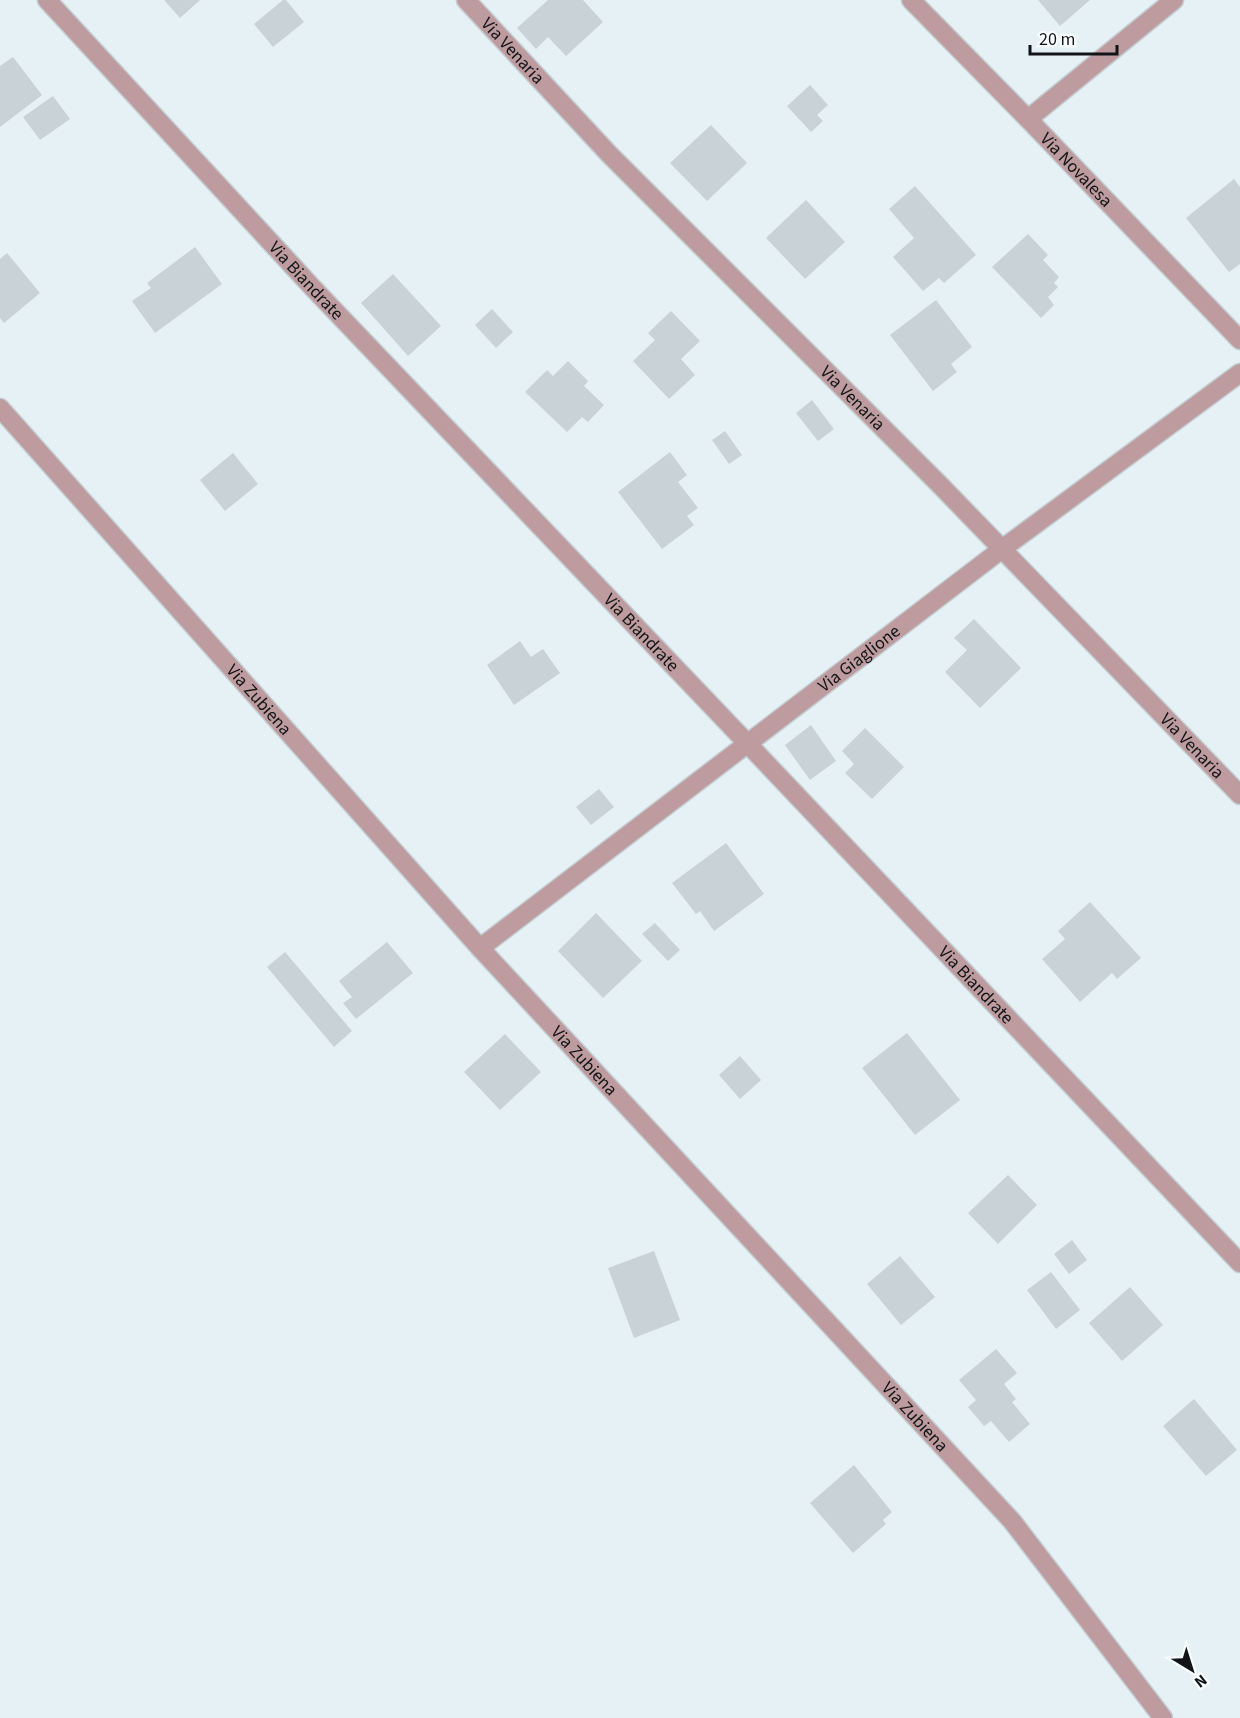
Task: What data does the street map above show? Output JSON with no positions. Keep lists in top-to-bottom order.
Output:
{
  "streets": {
    "street": [
      "Via Venaria",
      "Via Novalesa",
      "Via Biandrate",
      "Via Giaglione",
      "Via Zubiena"
    ]
  },
  "crossings": [
    ["Via Venaria", "Via Giaglione"],
    ["Via Biandrate", "Via Giaglione"],
    ["Via Giaglione", "Via Zubiena"]
  ],
  "scale_bar": "20 m",
  "north": "bottom right"
}
